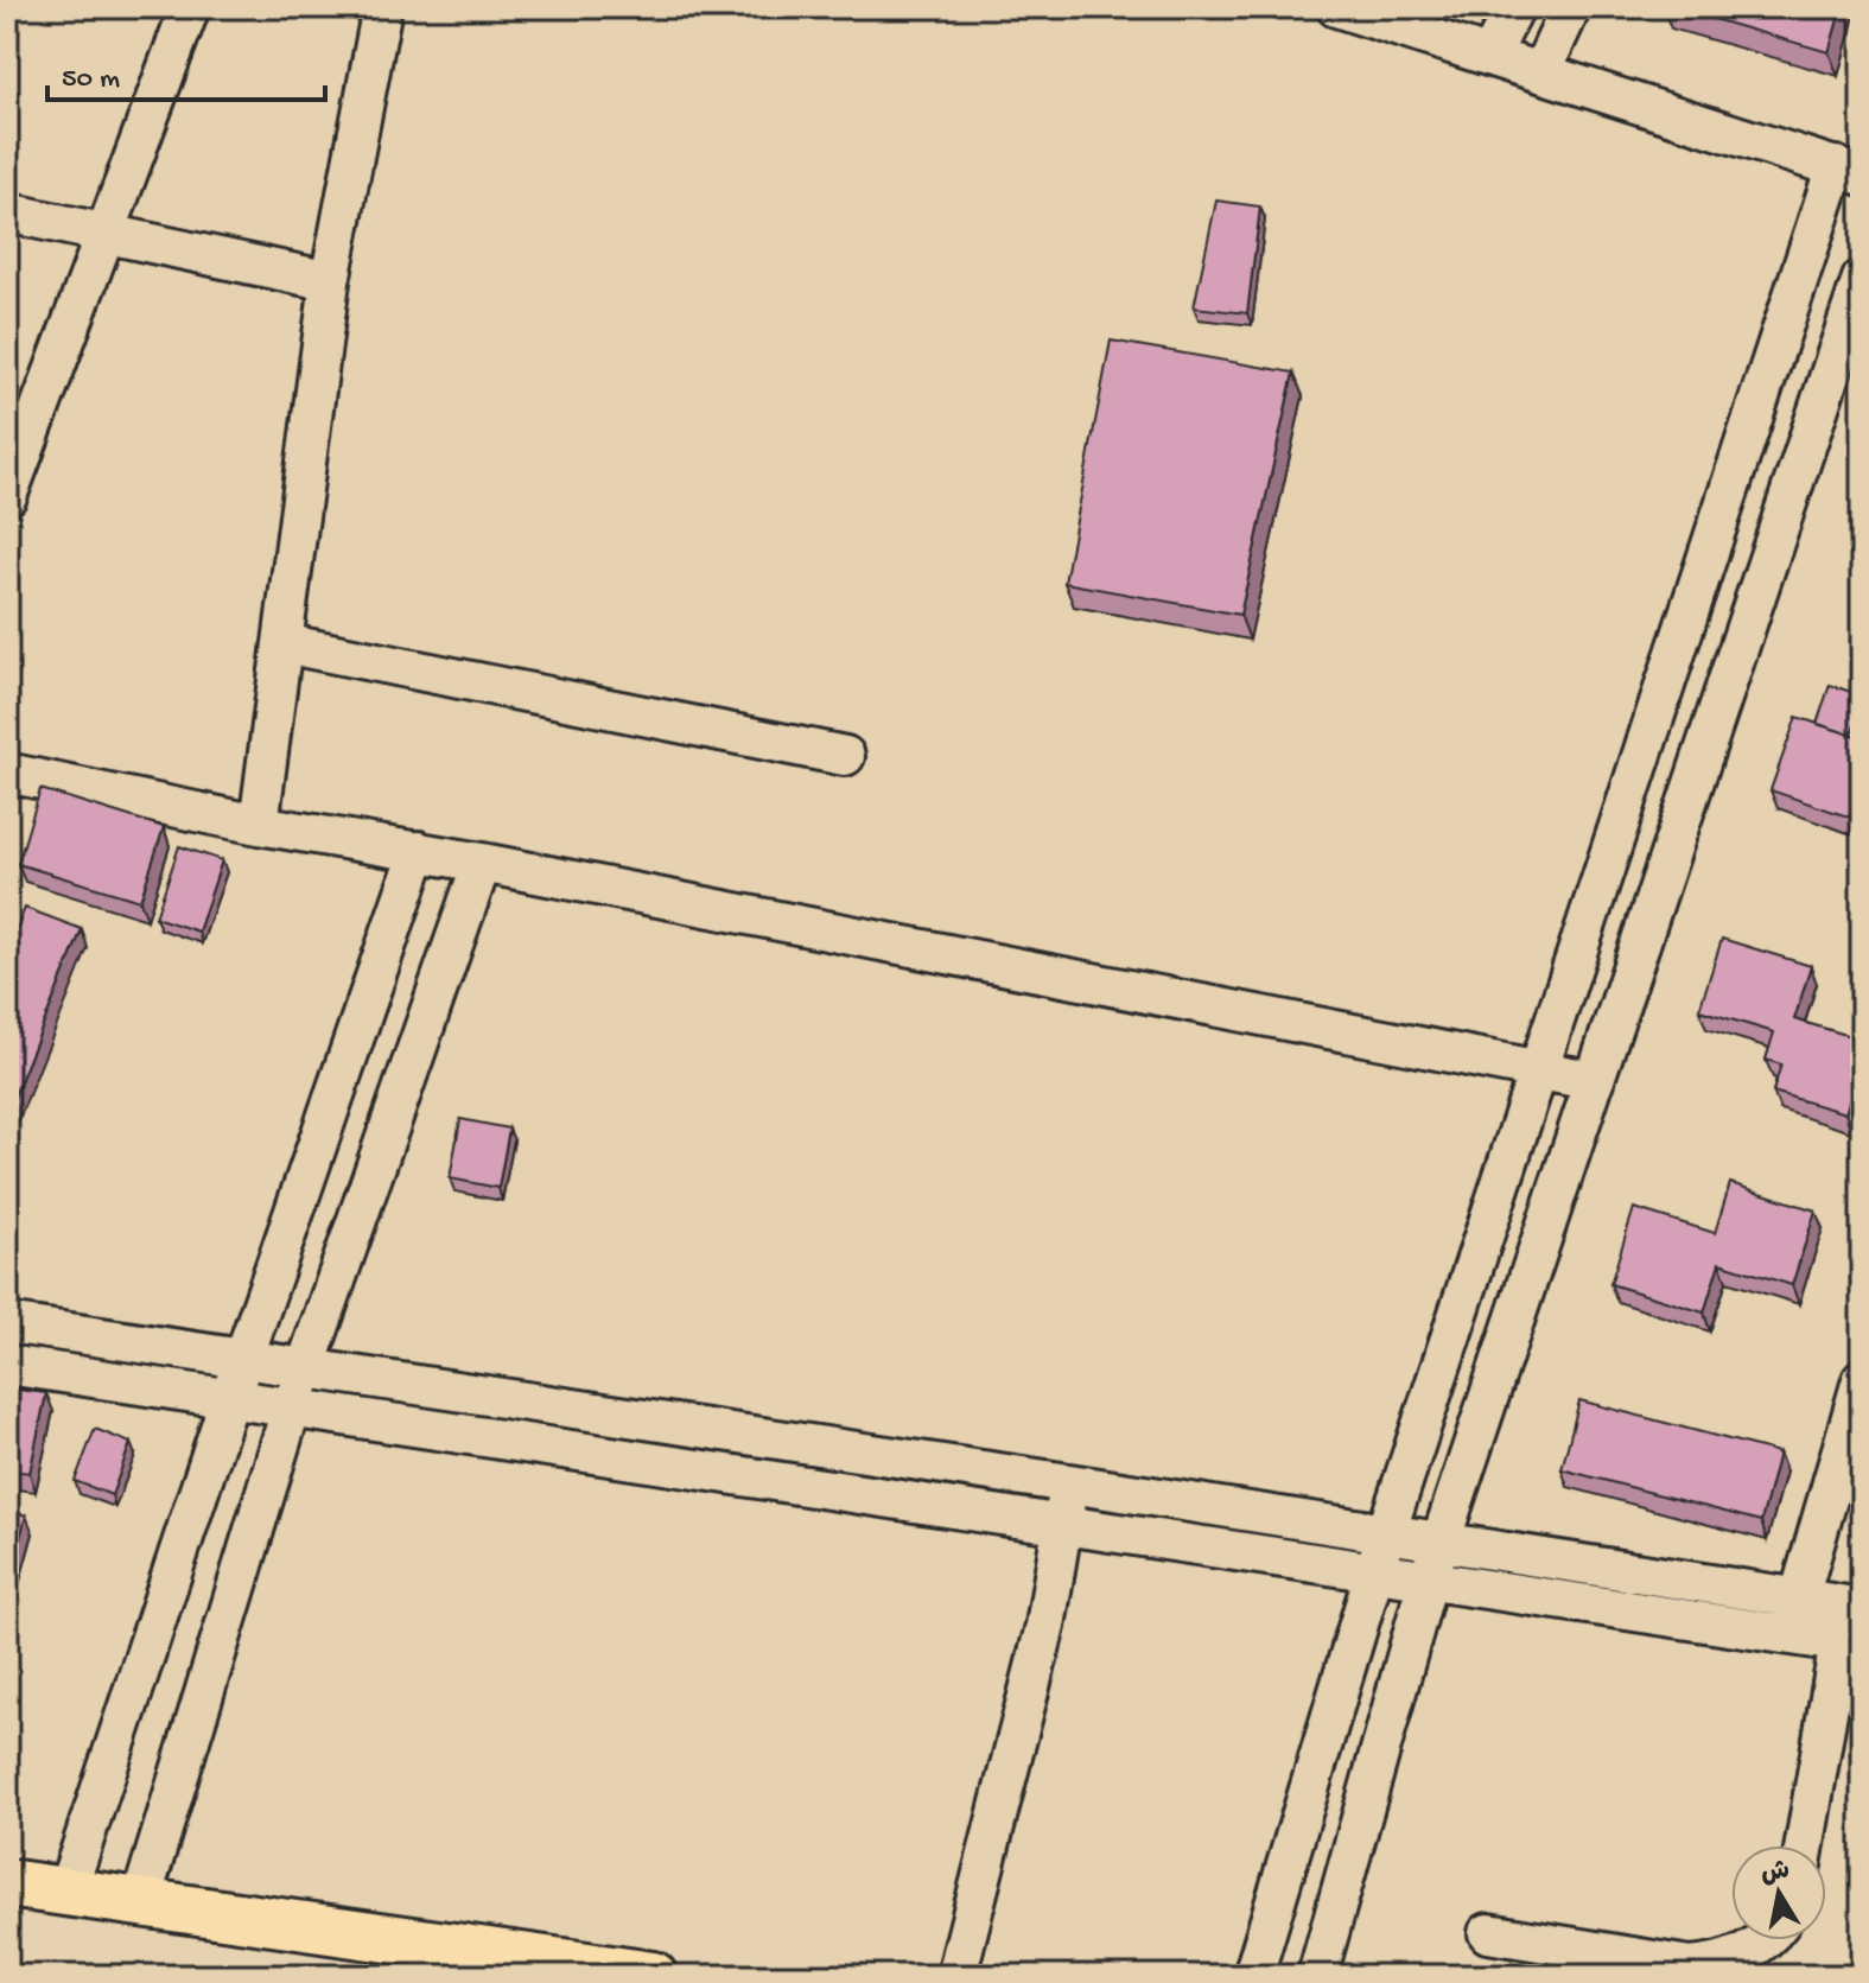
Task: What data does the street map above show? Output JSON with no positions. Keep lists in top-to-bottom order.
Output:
{
  "scale_bar": "50 m",
  "north": "top"
}
